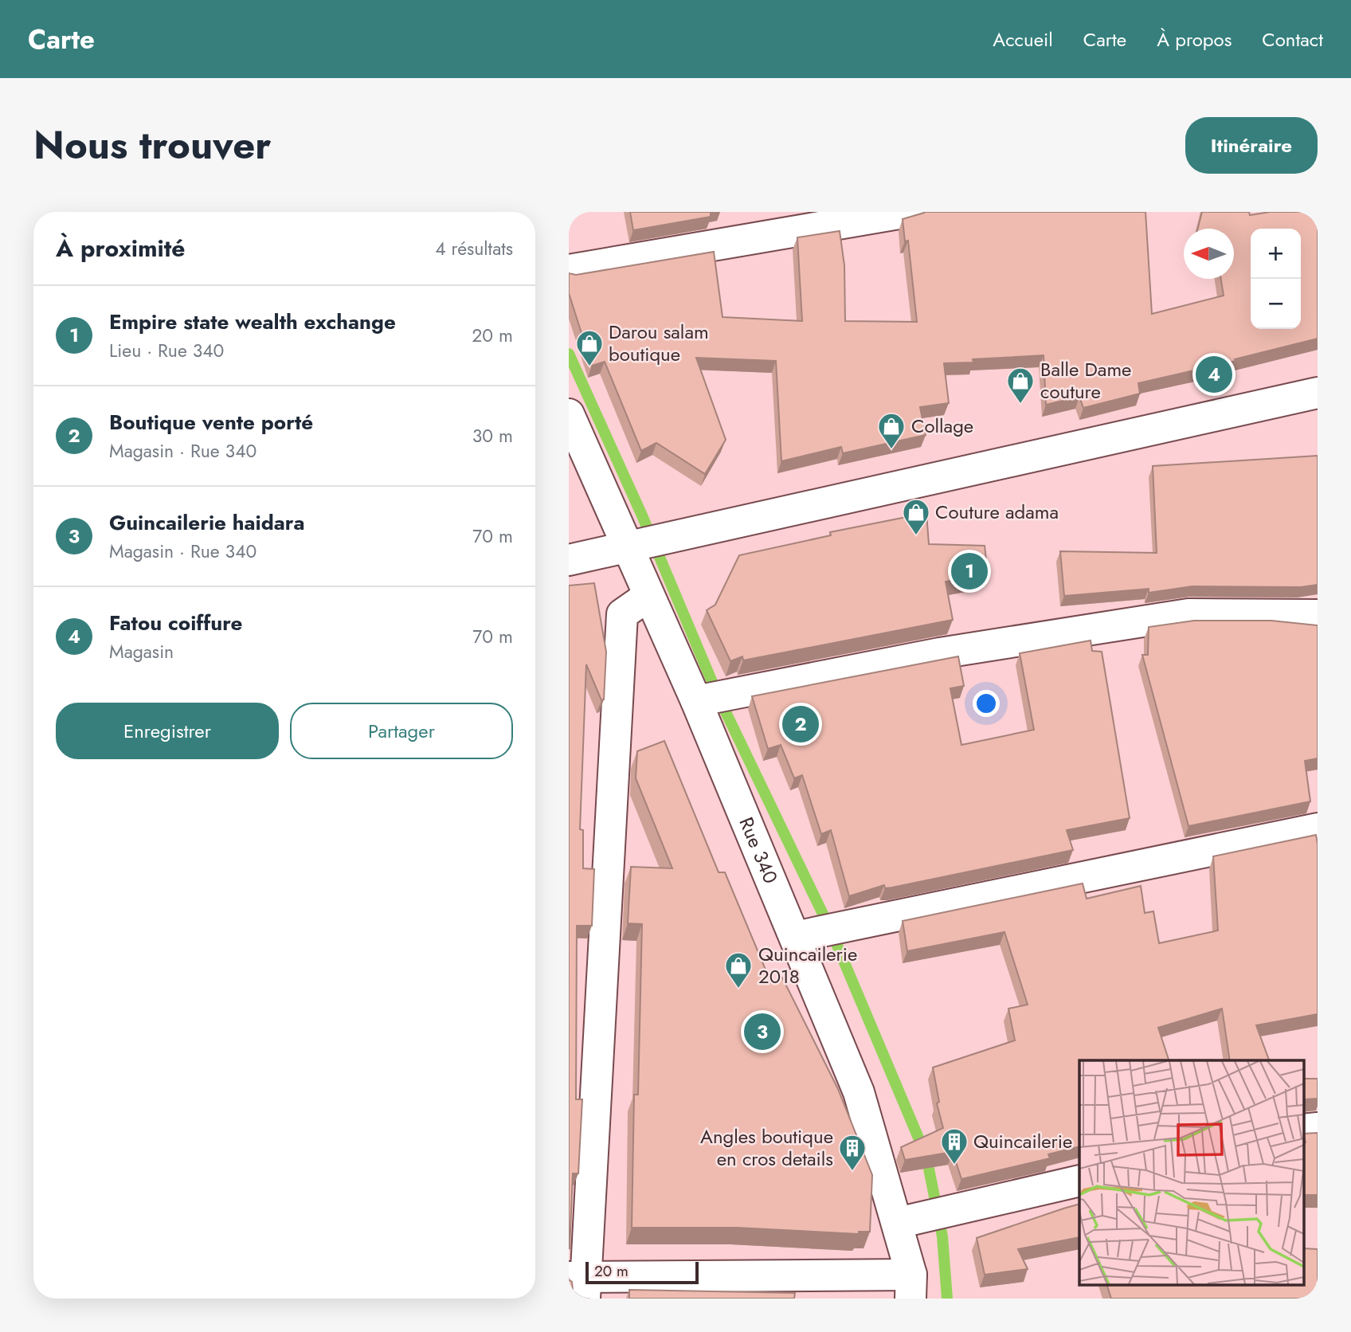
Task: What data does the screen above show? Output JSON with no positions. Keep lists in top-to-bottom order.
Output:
{
  "streets": {
    "street": ["Rue 340"]
  },
  "places": {
    "shop": [
      "Darou salam boutique",
      "Balle Dame couture",
      "Collage",
      "Couture adama",
      "Quincailerie 2018"
    ],
    "building": ["Quincailerie", "Angles boutique en cros details"]
  },
  "scale_bar": "20 m",
  "north": "left",
  "page": {
    "header": "Carte",
    "nav": [
      "Accueil",
      "Carte",
      "À propos",
      "Contact"
    ],
    "title": "Nous trouver",
    "buttons": [
      "Itinéraire",
      ["Enregistrer", "Partager"]
    ],
    "heading": ["À proximité", "4 résultats"],
    "map_buttons": ["+", "−"],
    "list": [
      {
        "mark": "1",
        "name": "Empire state wealth exchange",
        "note": "Lieu · Rue 340",
        "value": "20 m"
      },
      {
        "mark": "2",
        "name": "Boutique vente porté",
        "note": "Magasin · Rue 340",
        "value": "30 m"
      },
      {
        "mark": "3",
        "name": "Guincailerie haidara",
        "note": "Magasin · Rue 340",
        "value": "70 m"
      },
      {
        "mark": "4",
        "name": "Fatou coiffure",
        "note": "Magasin",
        "value": "70 m"
      }
    ],
    "pins": [
      "4",
      "1",
      "2",
      "3"
    ],
    "scale": "20 m"
  }
}
